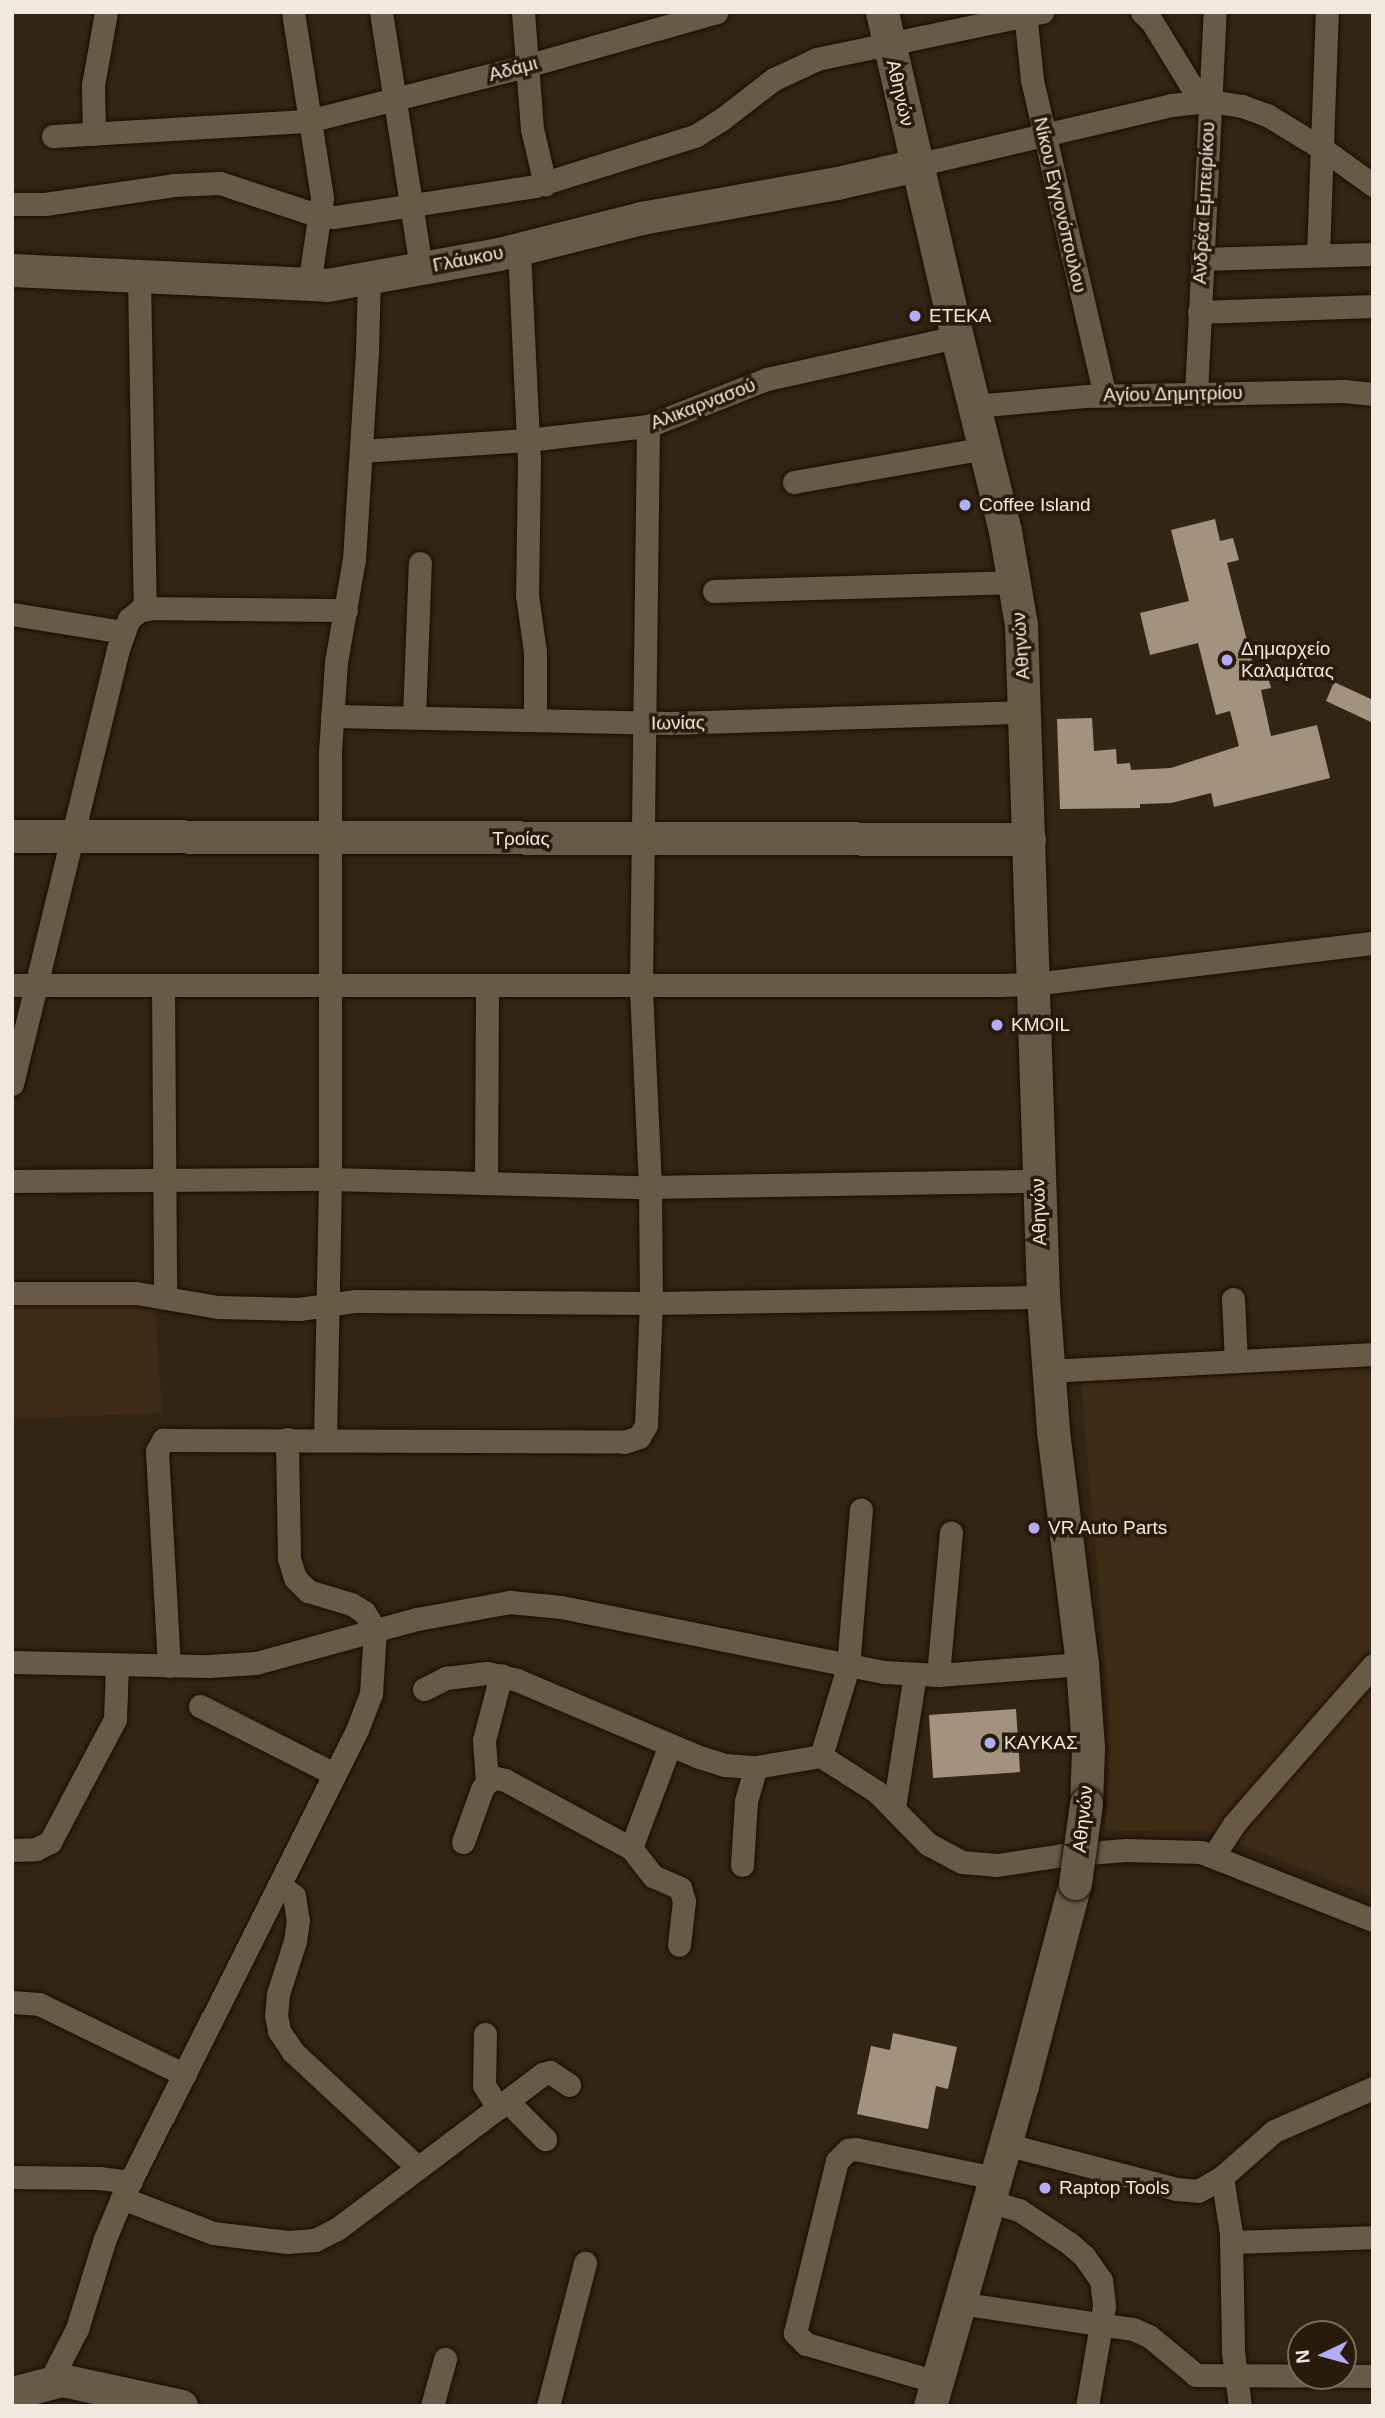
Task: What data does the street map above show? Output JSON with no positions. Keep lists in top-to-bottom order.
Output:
{
  "streets": {
    "main road": ["Αθηνών", "Γλάυκου", "Τροίας"],
    "street": [
      "Αδάμι",
      "Ανδρέα Εμπειρίκου",
      "Νίκου Εγγονόπουλου",
      "Αγίου Δημητρίου",
      "Αλικαρνασού",
      "Ιωνίας"
    ]
  },
  "crossings": [
    ["Αθηνών", "Γλάυκου"],
    ["Αθηνών", "Αγίου Δημητρίου"],
    ["Αθηνών", "Αλικαρνασού"],
    ["Αθηνών", "Ιωνίας"],
    ["Αθηνών", "Τροίας"],
    ["Ανδρέα Εμπειρίκου", "Αγίου Δημητρίου"],
    ["Νίκου Εγγονόπουλου", "Αγίου Δημητρίου"]
  ],
  "places": [
    "ΕΤΕΚΑ",
    "Coffee Island",
    "Δημαρχείο Καλαμάτας",
    "KMOIL",
    "VR Auto Parts",
    "ΚΑΥΚΑΣ",
    "Raptop Tools"
  ],
  "north": "left"
}
